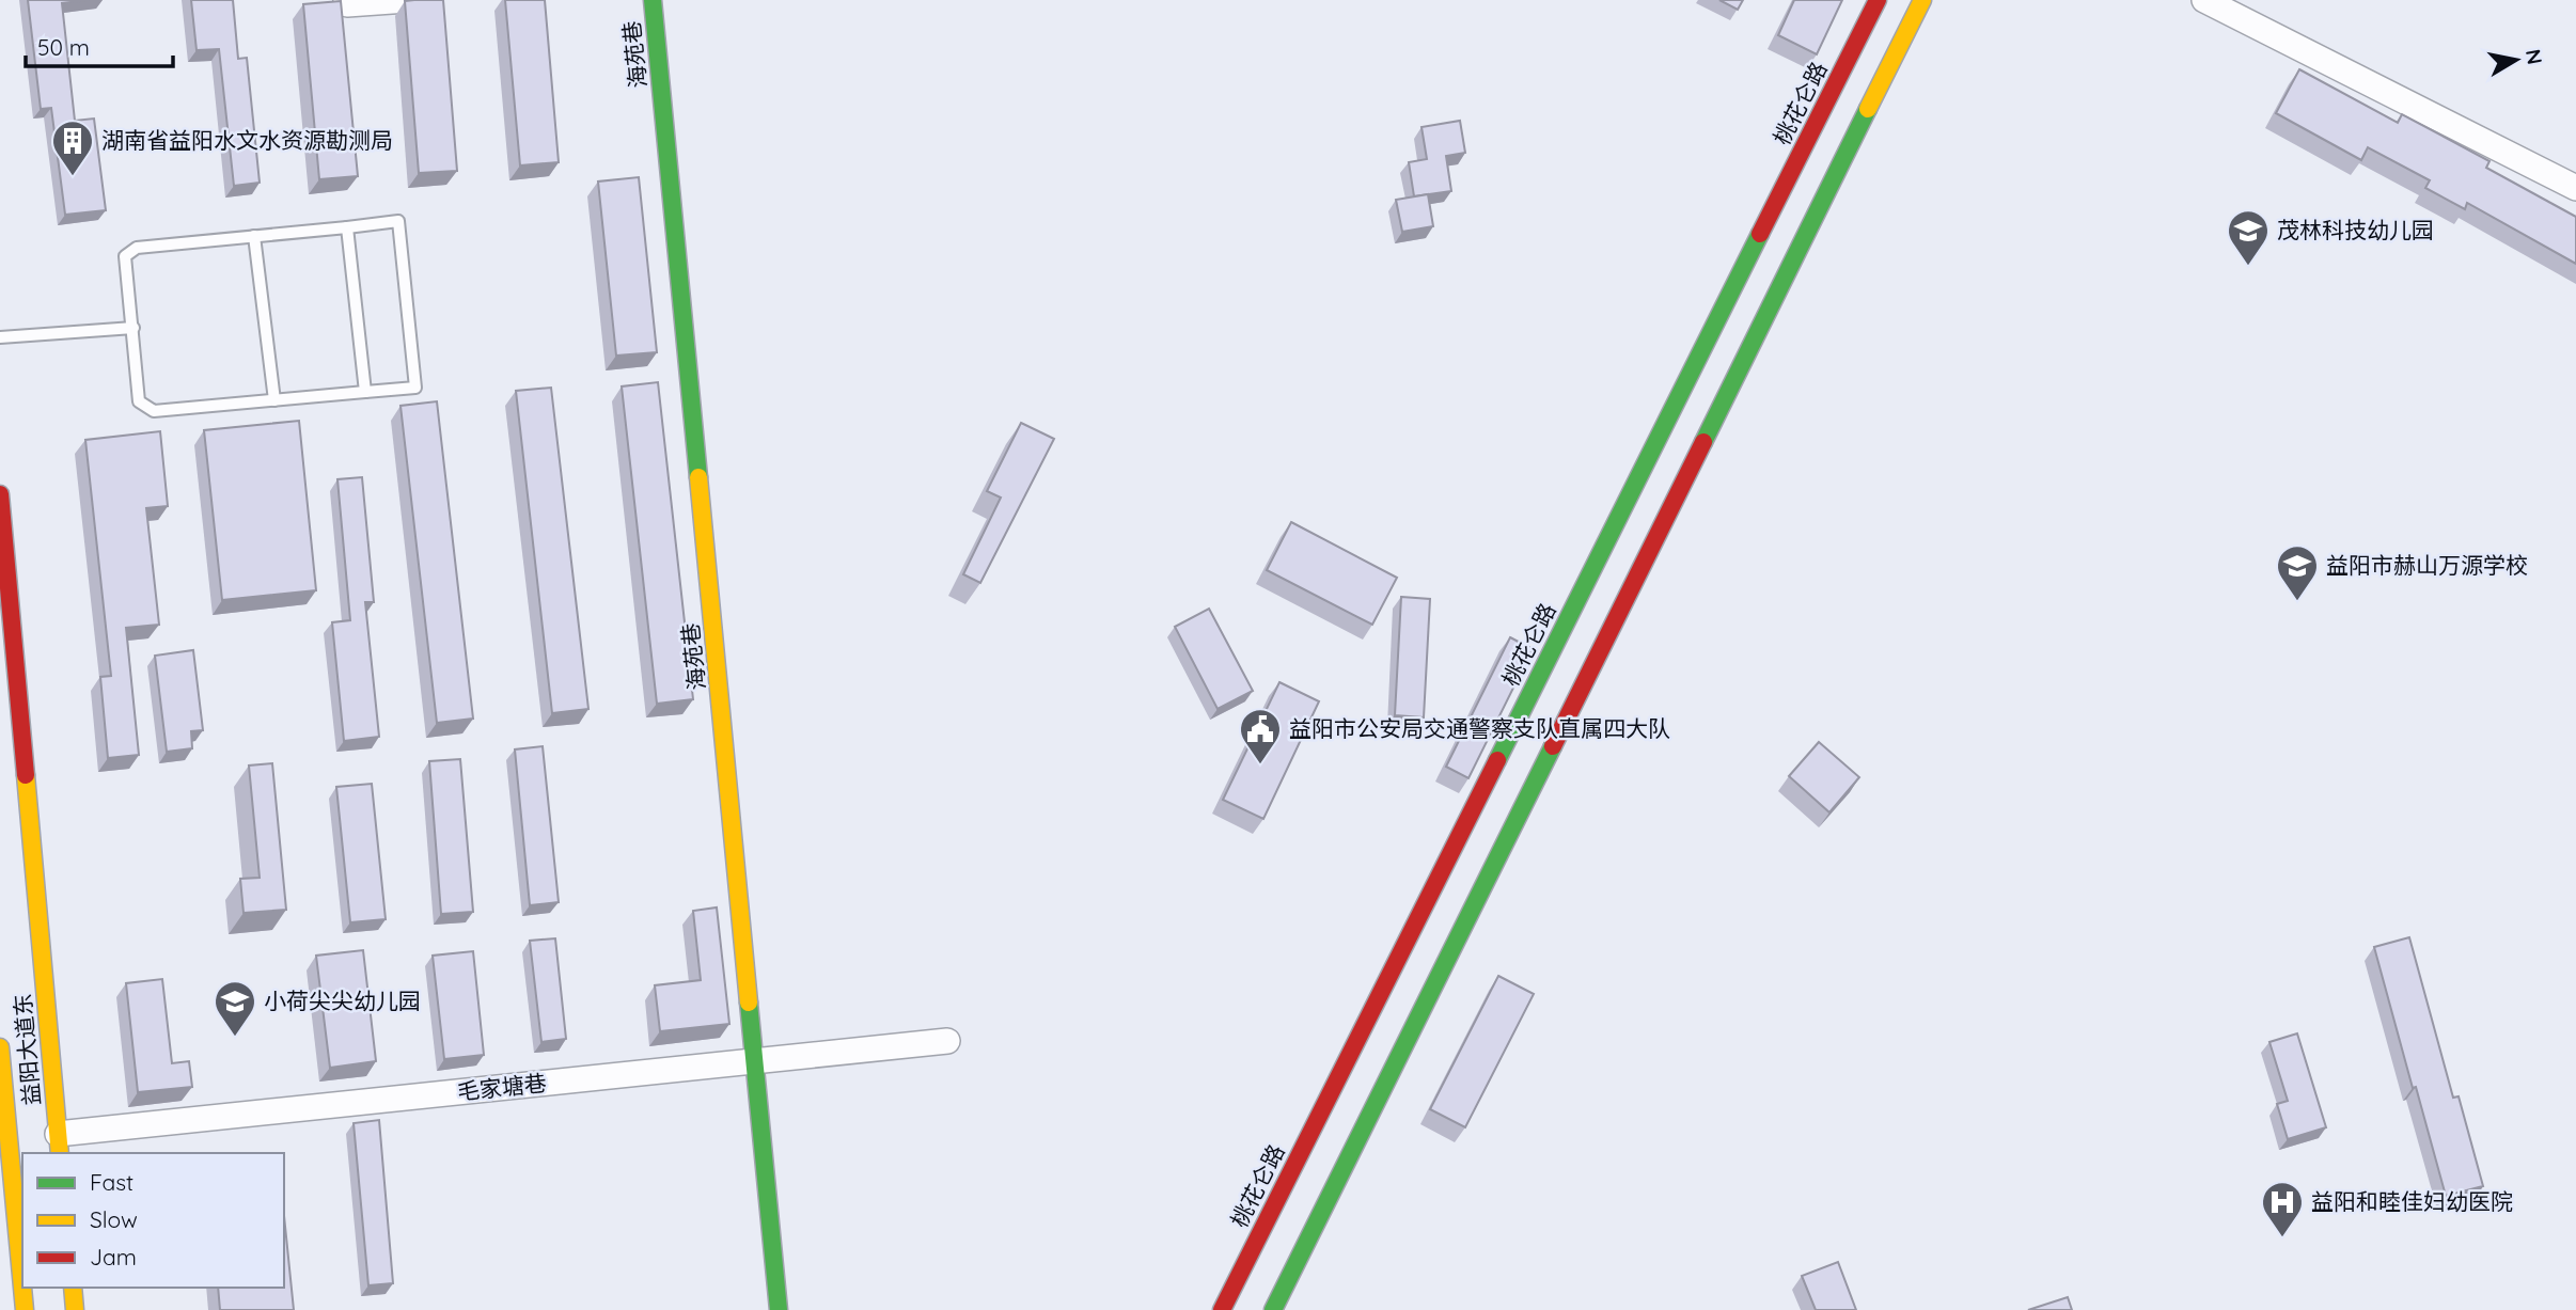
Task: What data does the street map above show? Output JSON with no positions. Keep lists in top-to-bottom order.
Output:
{
  "streets": {
    "main road": ["海苑巷", "桃花仑路", "益阳大道东"],
    "street": ["毛家塘巷"]
  },
  "crossings": [
    ["海苑巷", "毛家塘巷"],
    ["益阳大道东", "毛家塘巷"]
  ],
  "places": {
    "building": ["湖南省益阳水文水资源勘测局"],
    "school or university": ["茂林科技幼儿园", "益阳市赫山万源学校", "小荷尖尖幼儿园"],
    "public building": ["益阳市公安局交通警察支队直属四大队"],
    "hospital": ["益阳和睦佳妇幼医院"]
  },
  "legend": ["Fast", "Slow", "Jam"],
  "scale_bar": "50 m",
  "north": "right"
}
